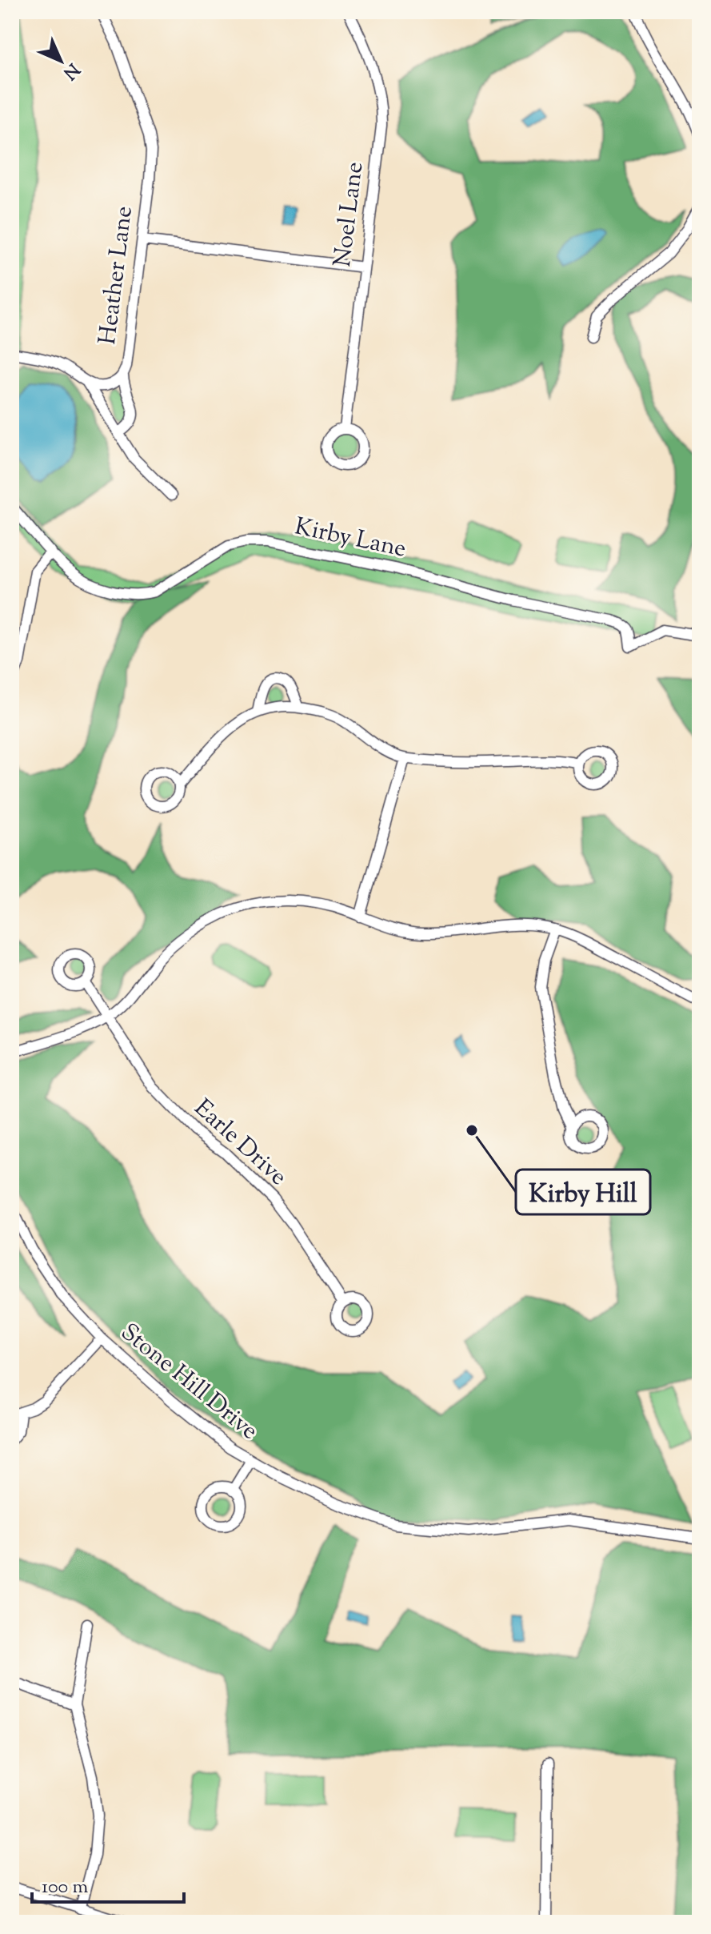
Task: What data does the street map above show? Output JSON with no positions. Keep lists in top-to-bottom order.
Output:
{
  "streets": {
    "street": [
      "Noel Lane",
      "Heather Lane",
      "Kirby Lane",
      "Earle Drive",
      "Stone Hill Drive"
    ]
  },
  "places": ["Kirby Hill"],
  "scale_bar": "100 m",
  "north": "bottom right"
}
